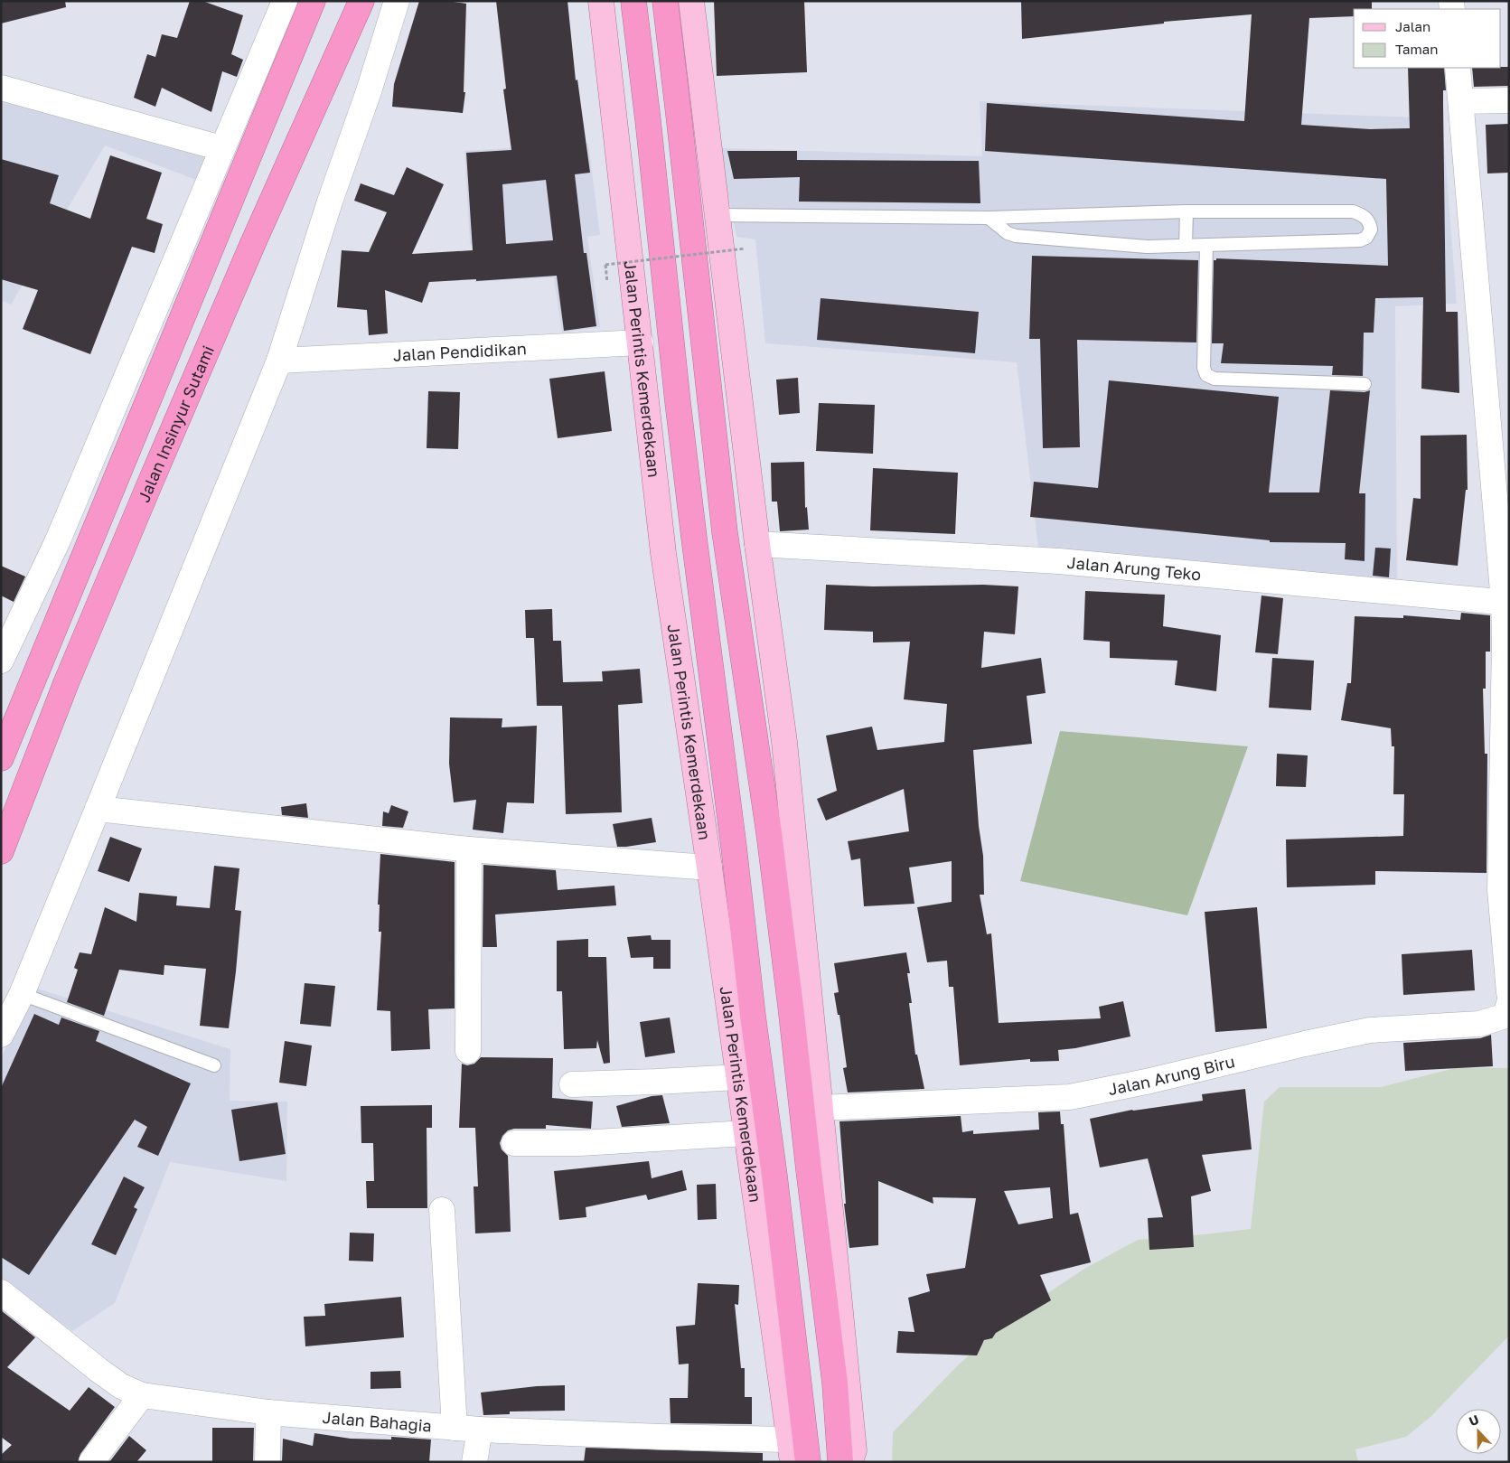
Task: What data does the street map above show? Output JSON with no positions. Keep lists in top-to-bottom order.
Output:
{
  "streets": {
    "highway": ["Jalan Perintis Kemerdekaan", "Jalan Insinyur Sutami"],
    "street": [
      "Jalan Pendidikan",
      "Jalan Arung Teko",
      "Jalan Arung Biru",
      "Jalan Bahagia"
    ]
  },
  "crossings": [
    ["Jalan Pendidikan", "Jalan Perintis Kemerdekaan"],
    ["Jalan Perintis Kemerdekaan", "Jalan Bahagia"]
  ],
  "legend": ["Jalan", "Taman"],
  "north": "top"
}
